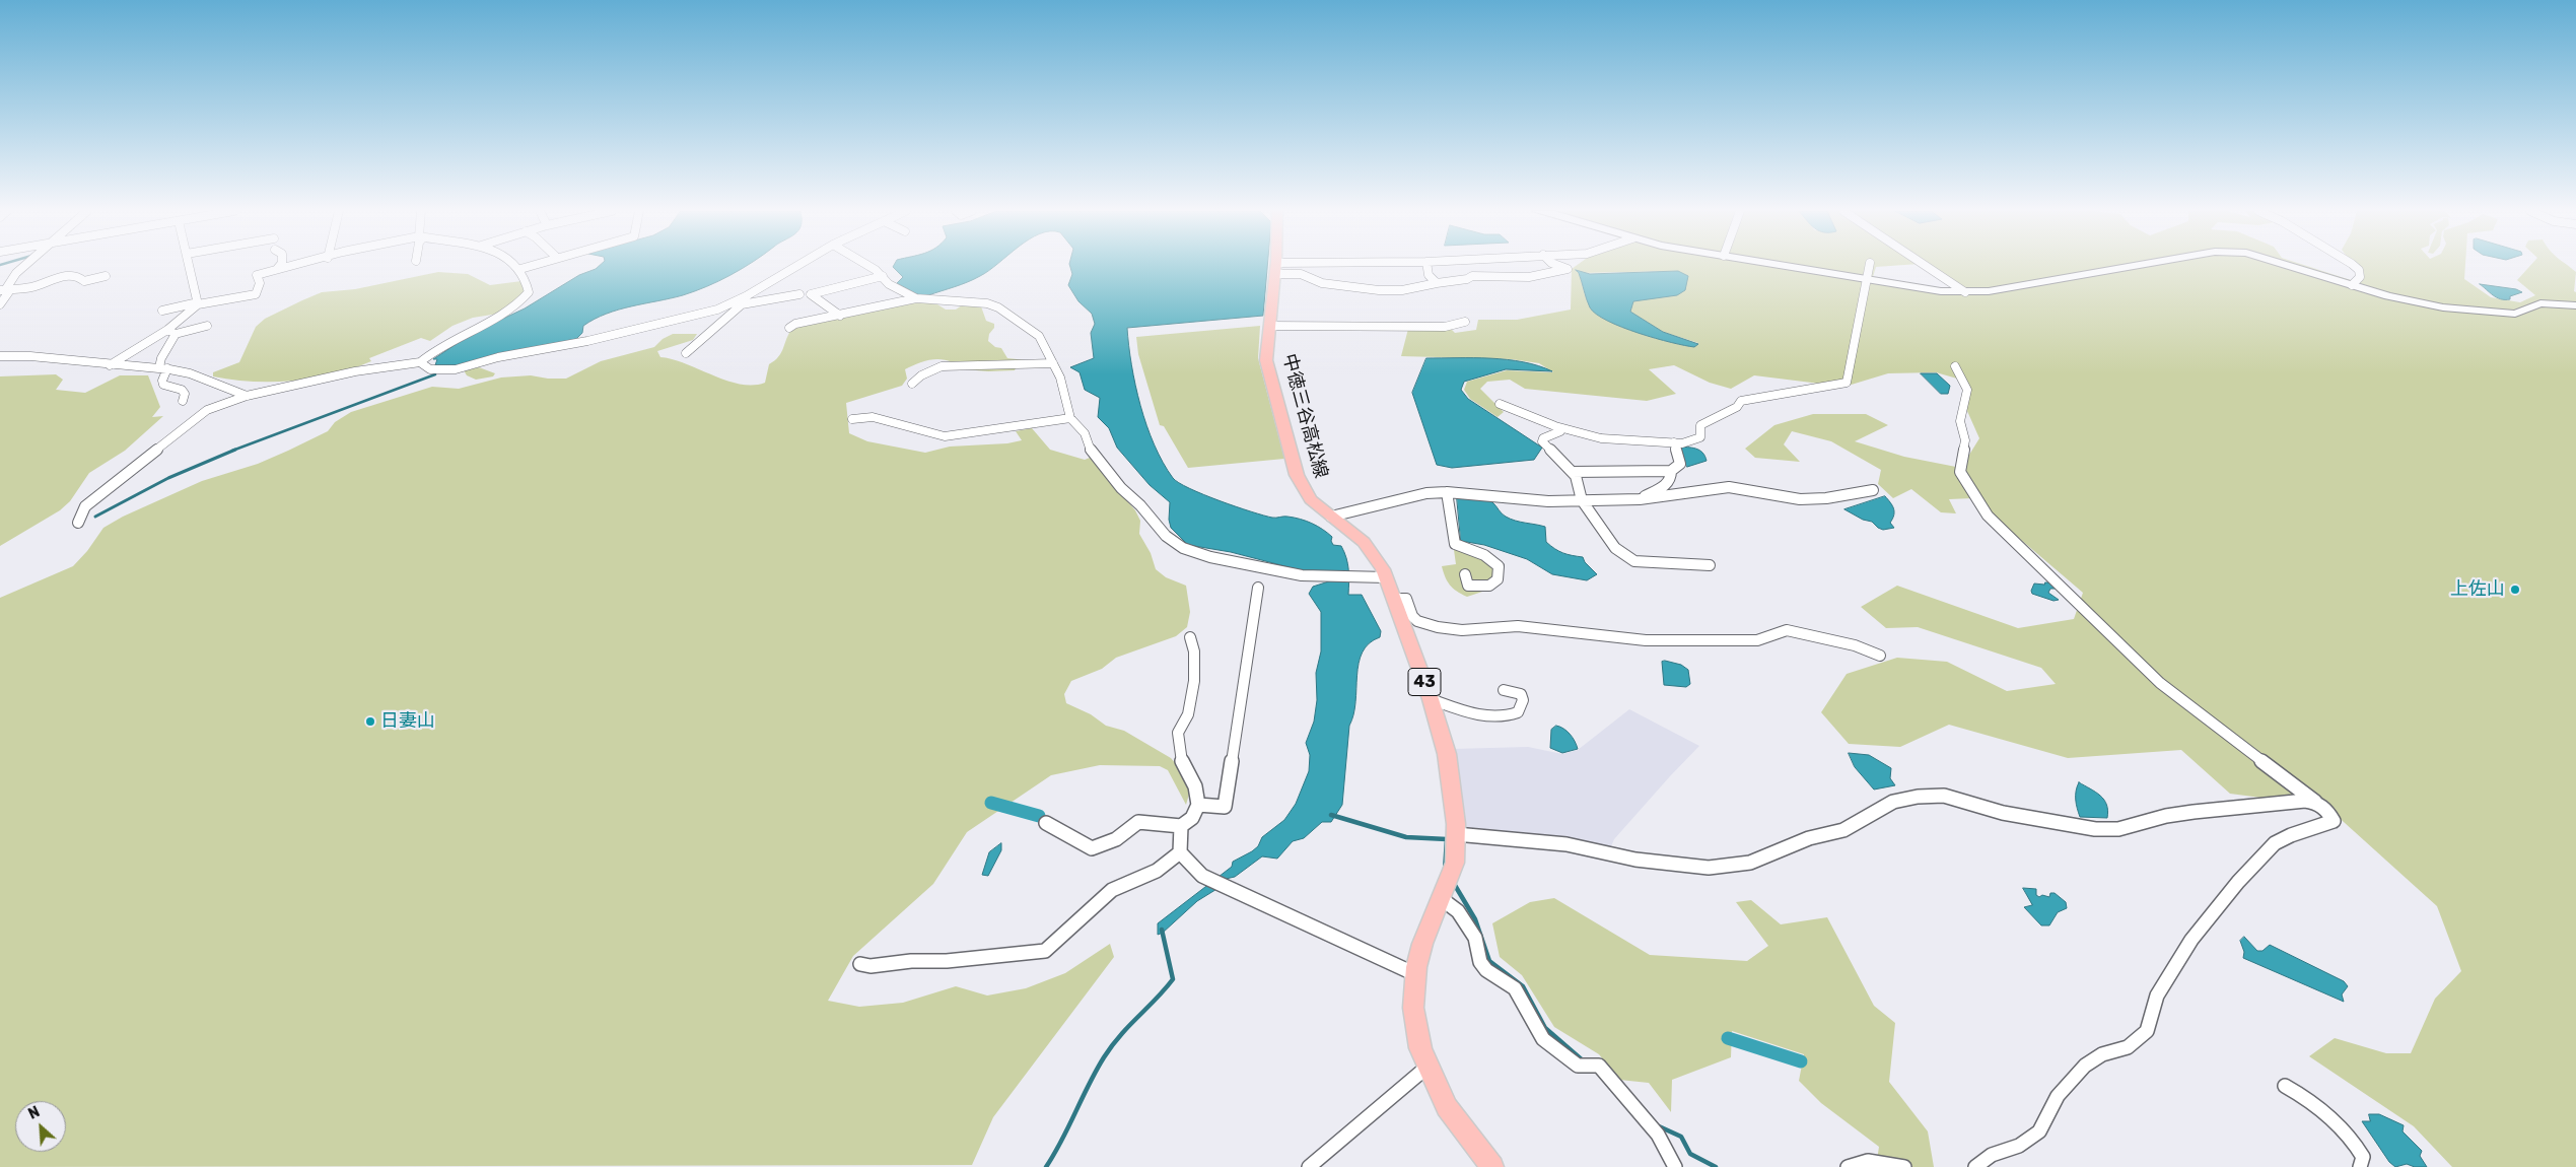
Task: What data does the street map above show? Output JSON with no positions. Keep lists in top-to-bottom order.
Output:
{
  "streets": {
    "main road": ["中徳三谷高松線", "43"]
  },
  "places": ["上佐山", "日妻山"],
  "north": "top left"
}
